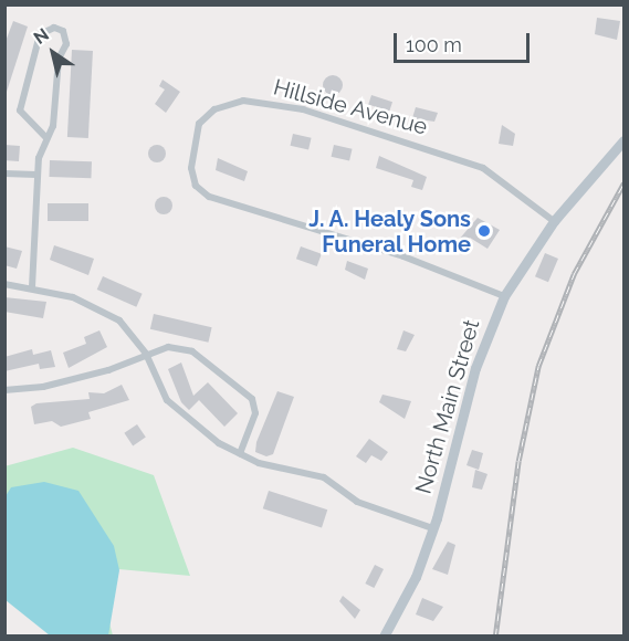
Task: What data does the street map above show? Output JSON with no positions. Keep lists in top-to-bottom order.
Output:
{
  "streets": {
    "main road": ["North Main Street"],
    "street": ["Hillside Avenue"]
  },
  "crossings": [
    ["Hillside Avenue", "North Main Street"]
  ],
  "places": ["J. A. Healy Sons Funeral Home"],
  "scale_bar": "100 m",
  "north": "top left"
}
